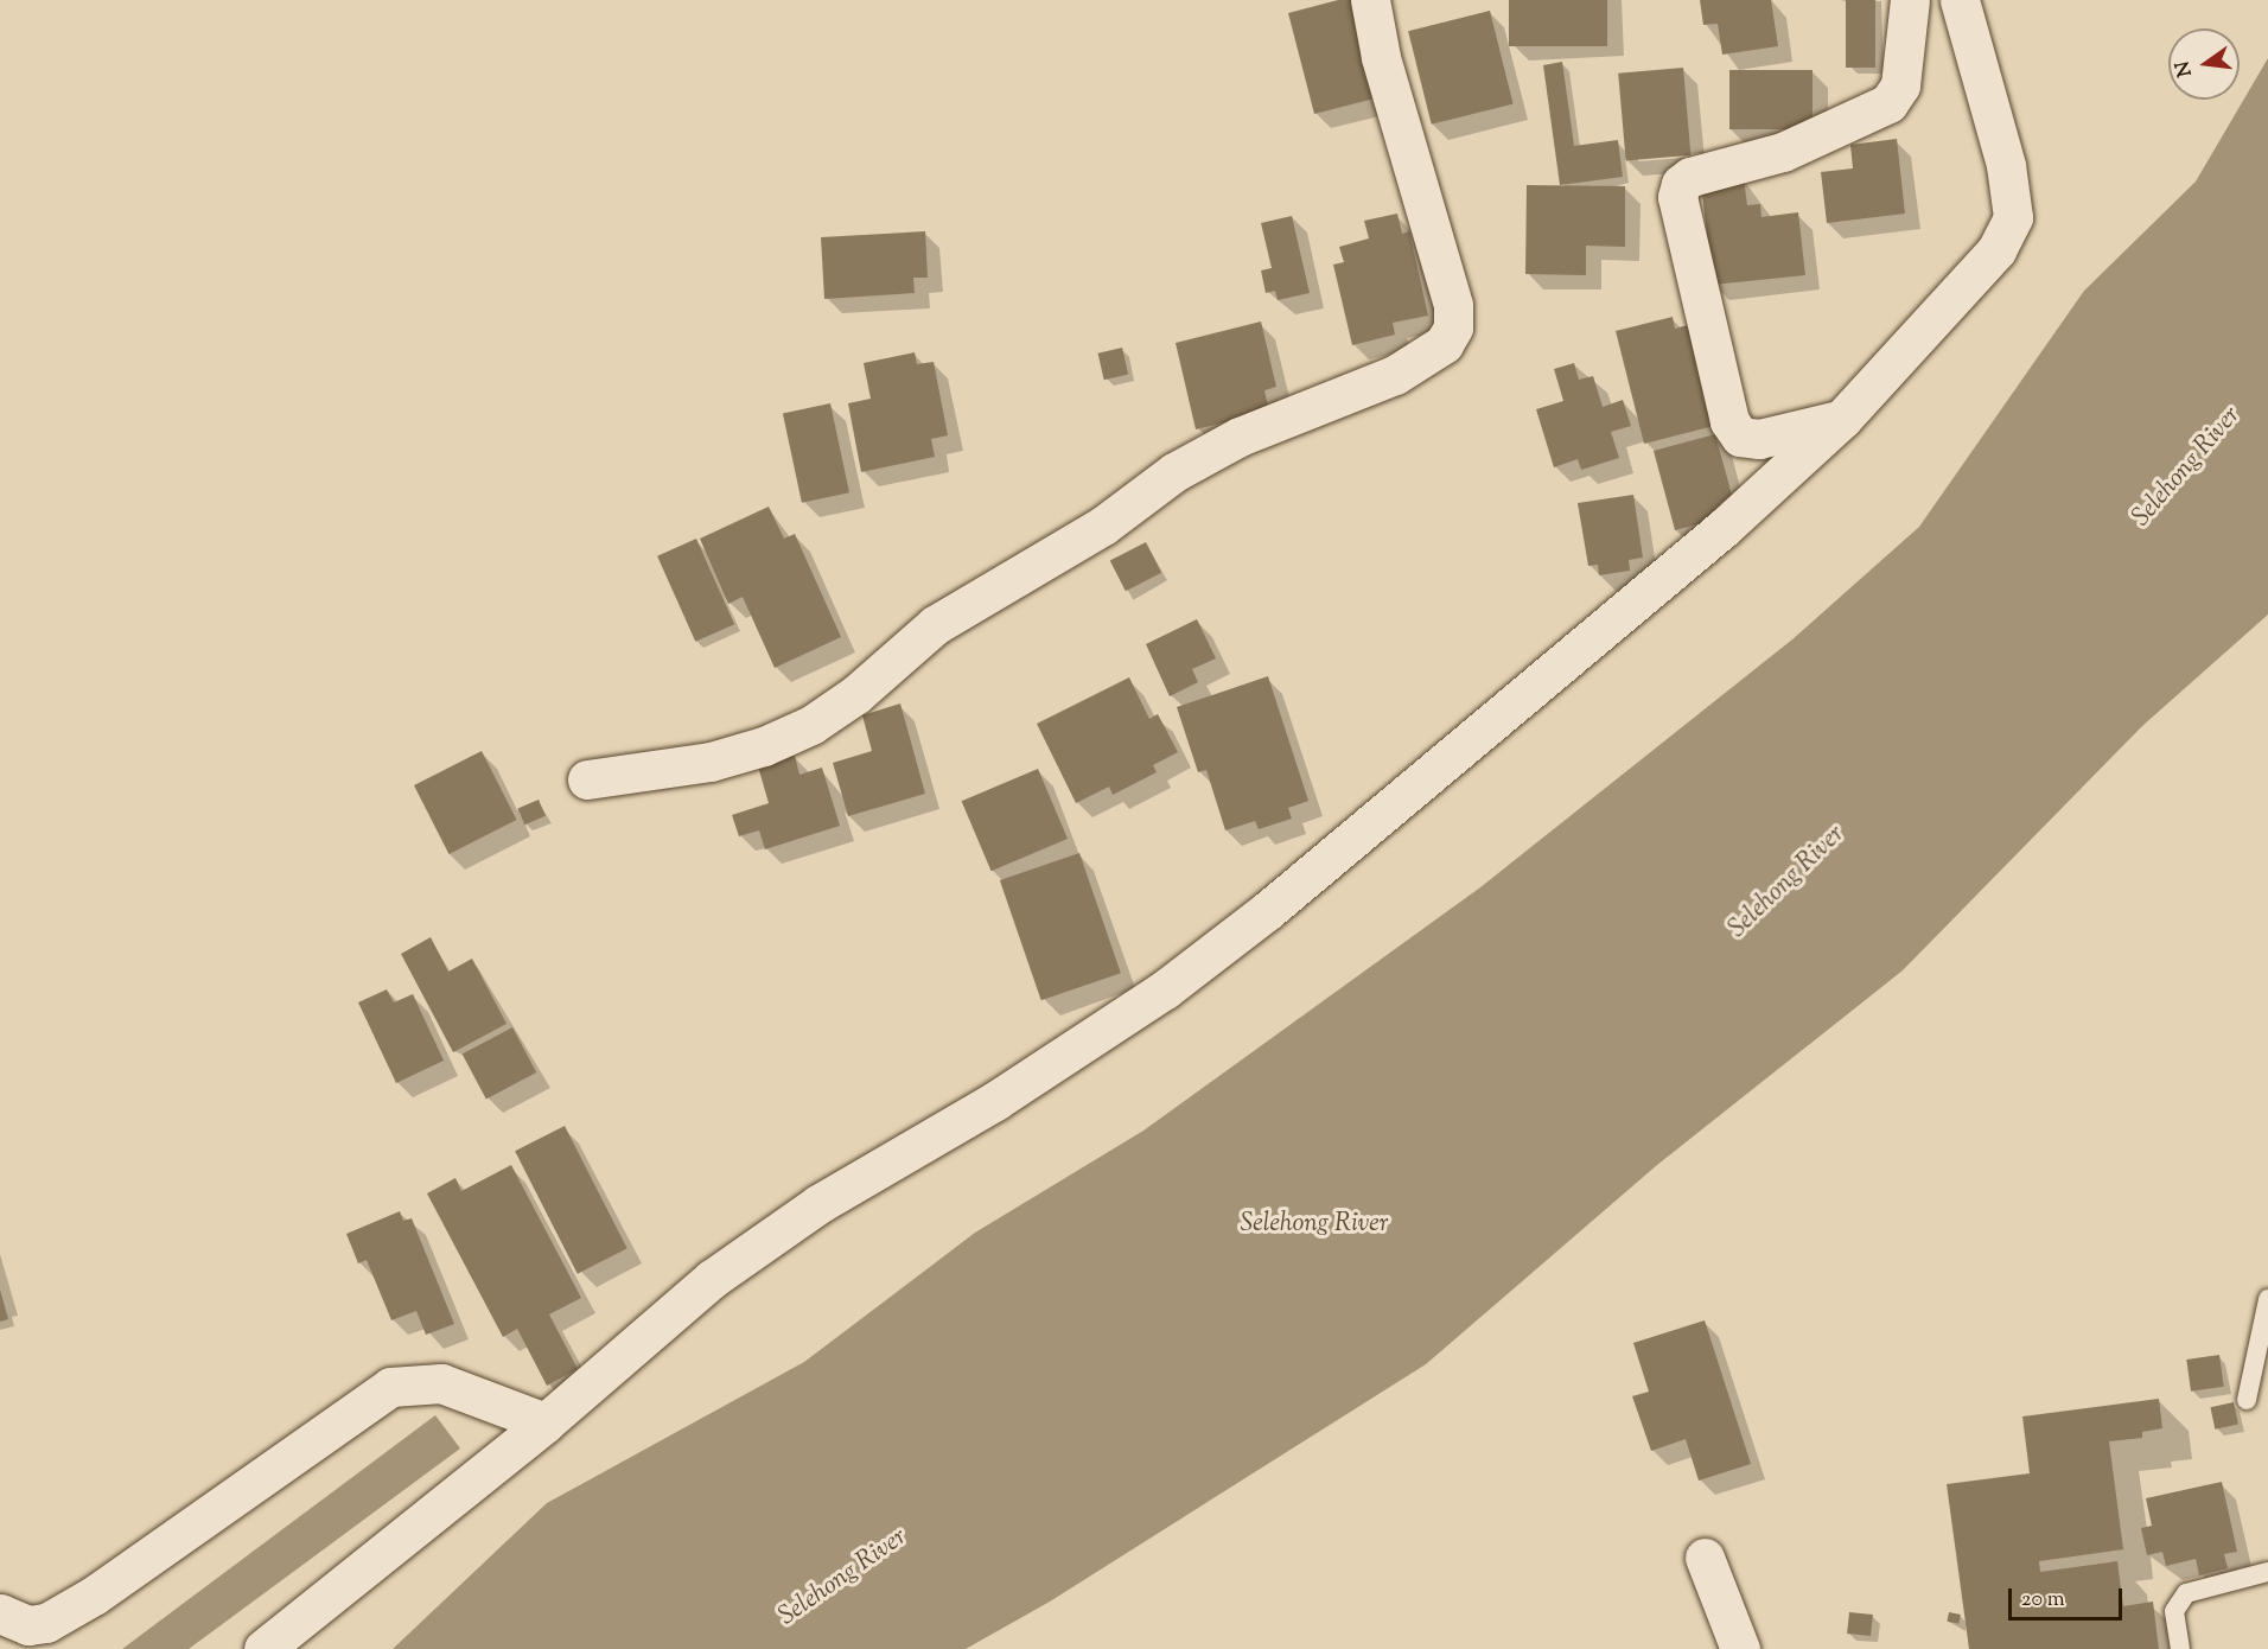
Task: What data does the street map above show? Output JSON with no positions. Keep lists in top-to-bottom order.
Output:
{
  "water": ["Selehong River"],
  "scale_bar": "20 m",
  "north": "left"
}
